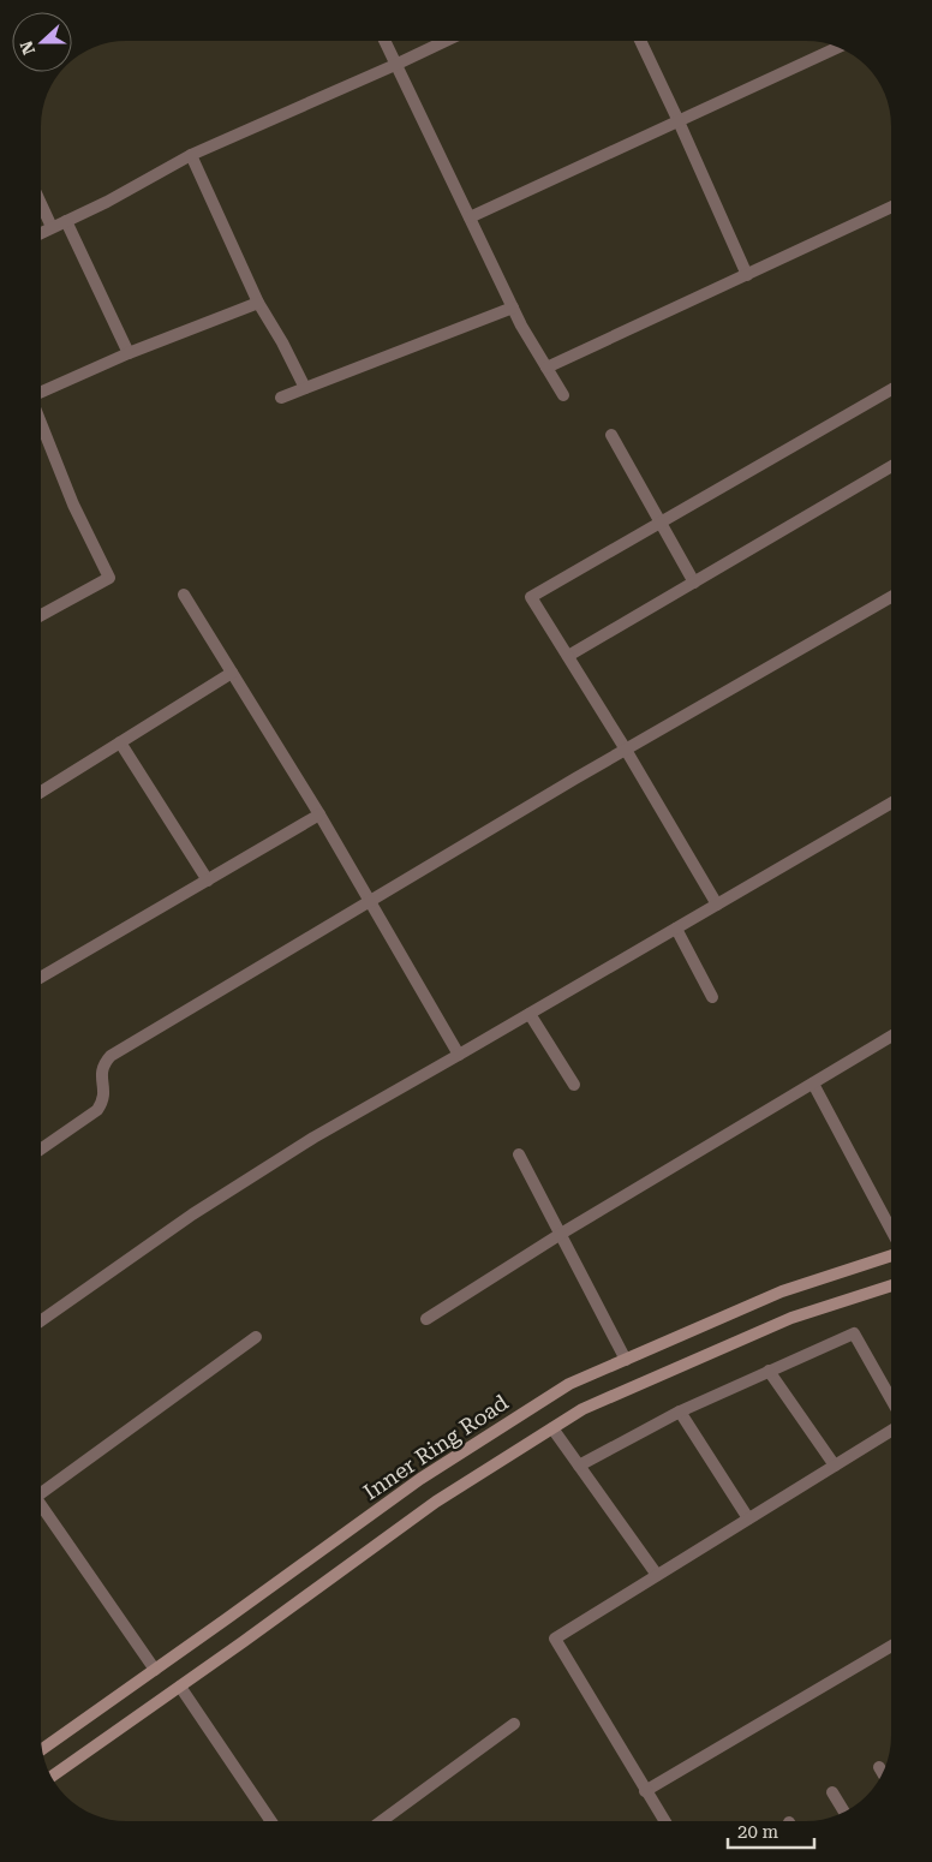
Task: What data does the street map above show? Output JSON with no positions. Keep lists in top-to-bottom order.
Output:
{
  "streets": {
    "main road": ["Inner Ring Road"]
  },
  "scale_bar": "20 m",
  "north": "left"
}
